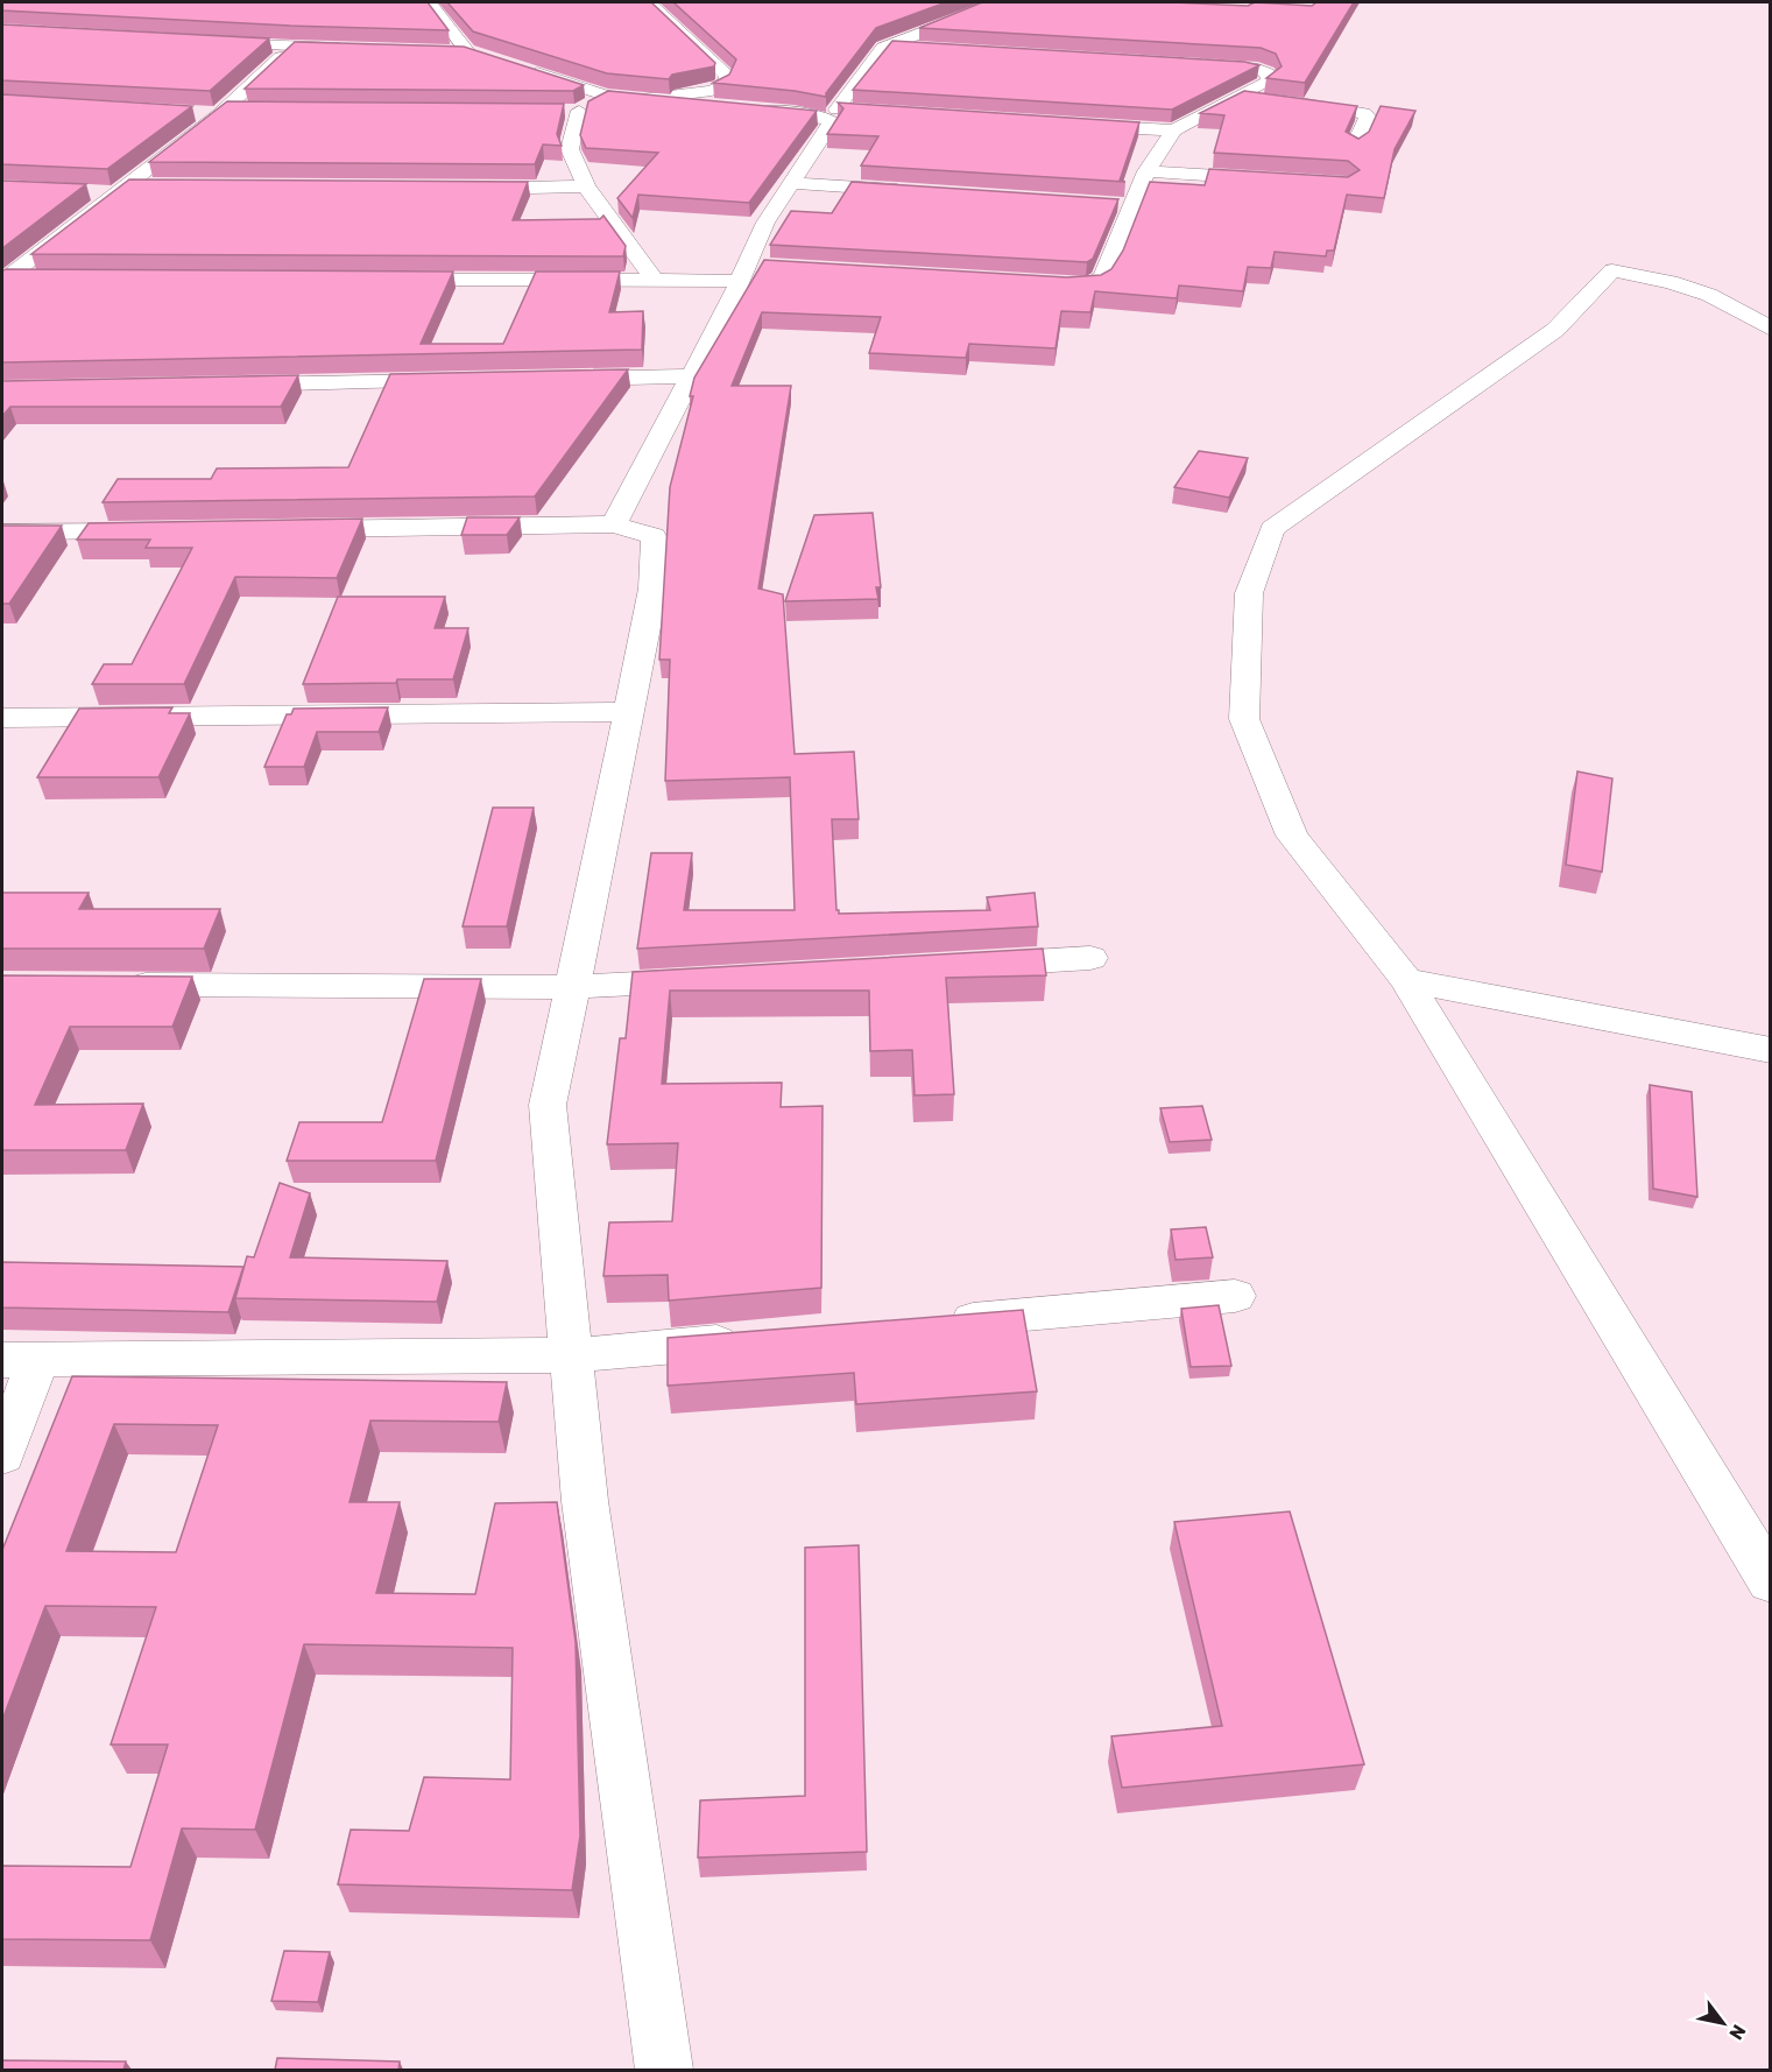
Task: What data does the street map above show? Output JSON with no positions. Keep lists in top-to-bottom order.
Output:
{
  "north": "bottom right"
}
